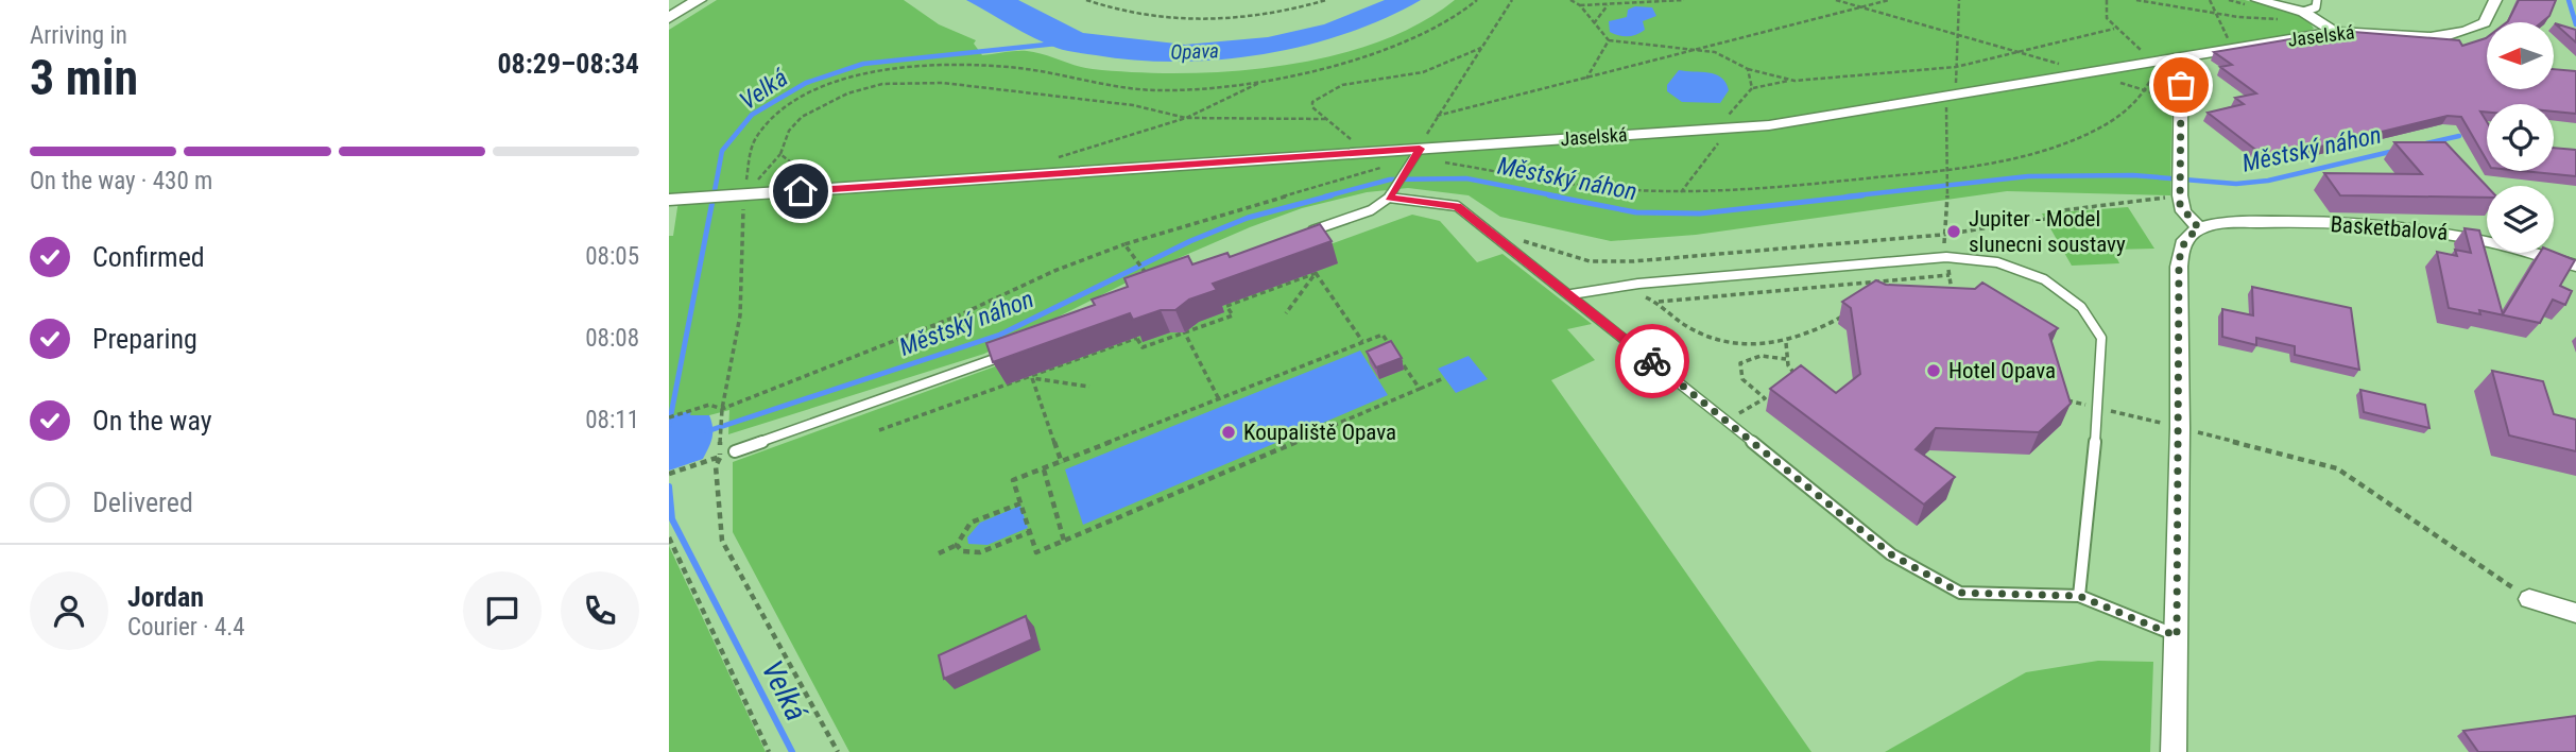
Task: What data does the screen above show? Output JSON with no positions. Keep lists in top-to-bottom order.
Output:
{
  "streets": {
    "street": ["Jaselská", "Basketbalová"]
  },
  "water": ["Opava", "Velká", "Městský náhon"],
  "places": ["Jupiter - Model slunecni soustavy", "Hotel Opava", "Koupaliště Opava"],
  "north": "left",
  "page": {
    "heading": ["3 min", "Arriving in", "08:29–08:34"],
    "panel": ["Jordan", "Courier · 4.4"],
    "bar": "On the way · 430 m",
    "list": [
      ["Confirmed", "08:05"],
      ["Preparing", "08:08"],
      ["On the way", "08:11"],
      "Delivered"
    ]
  }
}
